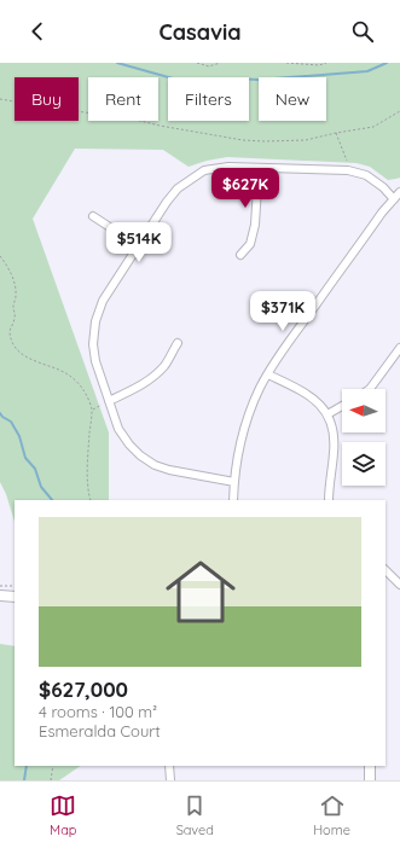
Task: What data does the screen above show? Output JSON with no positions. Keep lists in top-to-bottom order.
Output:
{
  "north": "left",
  "page": {
    "header": "Casavia",
    "chip": [
      "Buy",
      "Rent",
      "Filters",
      "New"
    ],
    "price": ["$627K", "$514K", "$371K"],
    "list": [
      {
        "name": "$627,000",
        "note": "4 rooms · 100 m² · Esmeralda Court"
      }
    ],
    "tabs": ["Map", "Saved", "Home"]
  }
}
